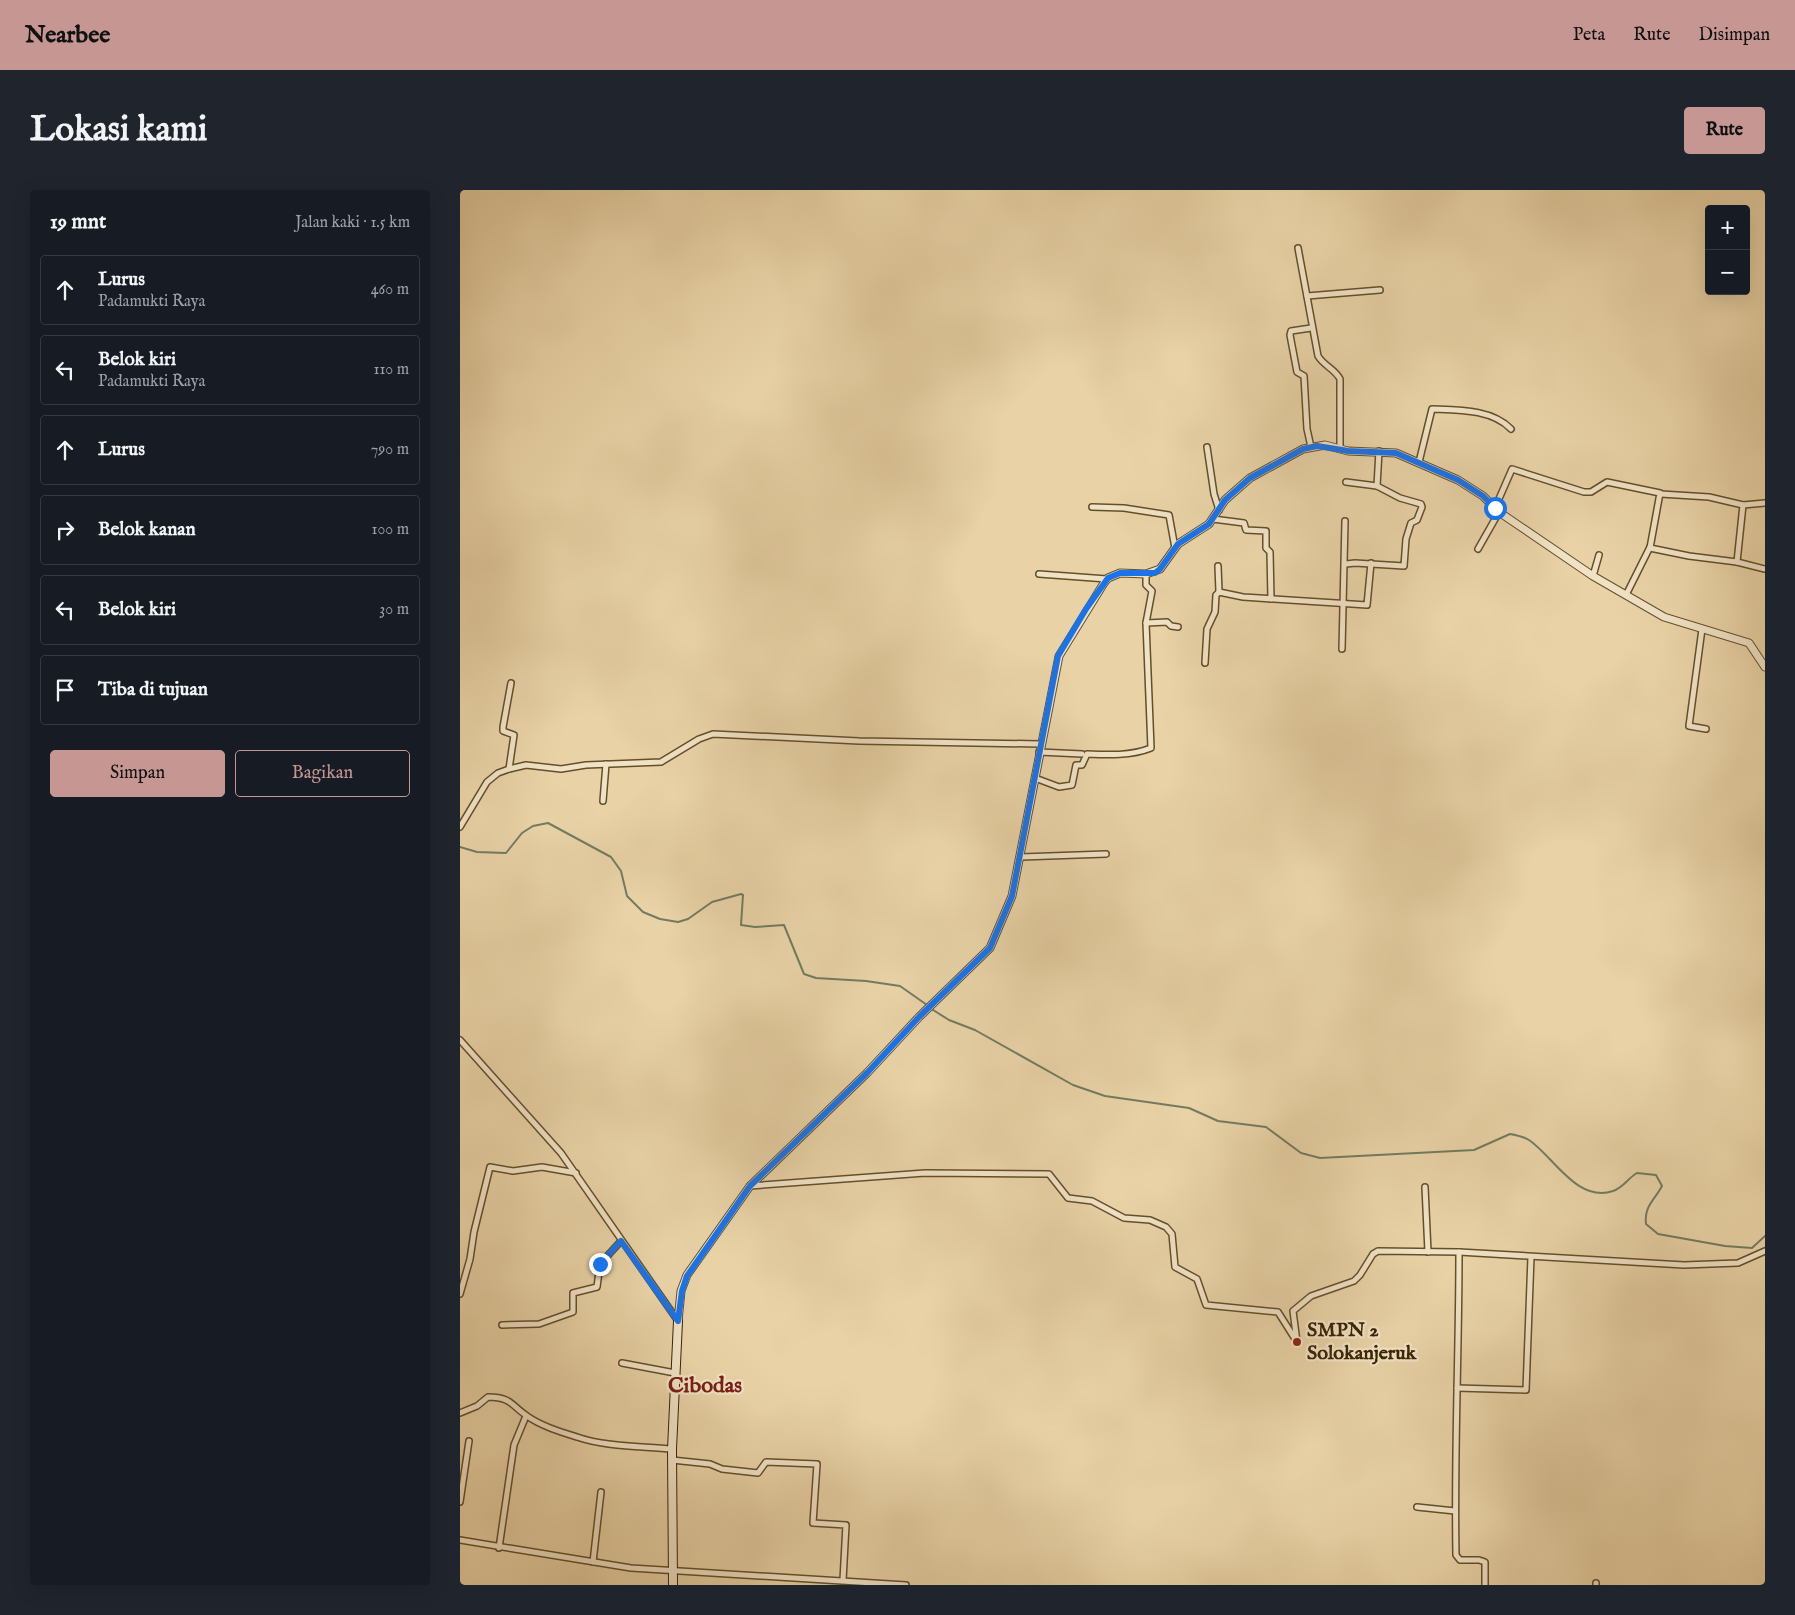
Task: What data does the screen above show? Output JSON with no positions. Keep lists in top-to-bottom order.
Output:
{
  "districts": ["Cibodas"],
  "places": ["SMPN 2 Solokanjeruk"],
  "page": {
    "header": "Nearbee",
    "nav": ["Peta", "Rute", "Disimpan"],
    "buttons": [
      "Rute",
      ["Simpan", "Bagikan"]
    ],
    "title": "Lokasi kami",
    "heading": ["19 mnt", "Jalan kaki · 1.5 km"],
    "map_buttons": ["+", "−"],
    "list": [
      ["Lurus", "Padamukti Raya", "460 m"],
      ["Belok kiri", "Padamukti Raya", "110 m"],
      ["Lurus", "790 m"],
      ["Belok kanan", "100 m"],
      ["Belok kiri", "30 m"],
      "Tiba di tujuan"
    ]
  }
}
